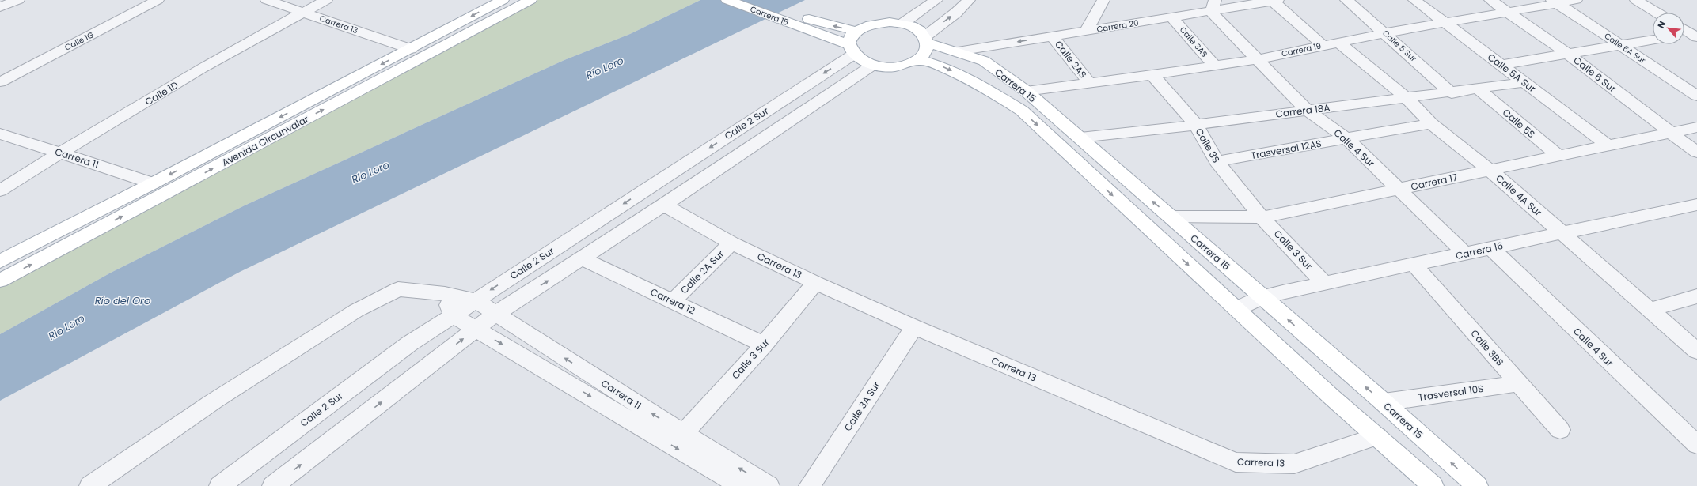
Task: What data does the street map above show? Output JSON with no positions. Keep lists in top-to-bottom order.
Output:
{
  "streets": {
    "main road": ["Carrera 15", "Avenida Circunvalar"],
    "street": [
      "Carrera 13",
      "Carrera 20",
      "Calle 1G",
      "Calle 3AS",
      "Calle 5 Sur",
      "Calle 6A Sur",
      "Carrera 19",
      "Calle 2AS",
      "Calle 5A Sur",
      "Calle 6 Sur",
      "Calle 1D",
      "Carrera 18A",
      "Calle 2 Sur",
      "Calle 5S",
      "Calle 3S",
      "Calle 4 Sur",
      "Trasversal 12AS",
      "Carrera 11",
      "Carrera 17",
      "Calle 4A Sur",
      "Calle 3 Sur",
      "Carrera 16",
      "Calle 2A Sur",
      "Carrera 12",
      "Calle 3BS",
      "Trasversal 10S",
      "Calle 3A Sur"
    ]
  },
  "crossings": [
    ["Carrera 15", "Carrera 13"],
    ["Carrera 15", "Carrera 20"],
    ["Carrera 15", "Carrera 19"],
    ["Carrera 15", "Carrera 18A"],
    ["Carrera 15", "Calle 2 Sur"],
    ["Carrera 15", "Carrera 17"],
    ["Carrera 15", "Carrera 16"],
    ["Carrera 15", "Trasversal 10S"],
    ["Carrera 13", "Calle 1D"],
    ["Carrera 13", "Avenida Circunvalar"],
    ["Carrera 13", "Calle 3 Sur"],
    ["Carrera 13", "Calle 2A Sur"],
    ["Carrera 13", "Calle 3A Sur"],
    ["Carrera 20", "Calle 3AS"],
    ["Carrera 20", "Calle 2AS"],
    ["Carrera 20", "Calle 4 Sur"],
    ["Carrera 20", "Calle 4A Sur"],
    ["Calle 3AS", "Carrera 19"],
    ["Calle 5 Sur", "Carrera 19"],
    ["Calle 5 Sur", "Carrera 18A"],
    ["Calle 6A Sur", "Carrera 19"],
    ["Carrera 19", "Calle 2AS"],
    ["Carrera 19", "Calle 5A Sur"],
    ["Carrera 19", "Calle 6 Sur"],
    ["Carrera 19", "Calle 3S"],
    ["Carrera 19", "Calle 4 Sur"],
    ["Carrera 19", "Calle 4A Sur"],
    ["Calle 5A Sur", "Carrera 18A"],
    ["Calle 5A Sur", "Carrera 17"],
    ["Calle 6 Sur", "Carrera 17"],
    ["Calle 1D", "Carrera 11"],
    ["Carrera 18A", "Calle 5S"],
    ["Carrera 18A", "Calle 3S"],
    ["Carrera 18A", "Calle 4 Sur"],
    ["Carrera 18A", "Calle 4A Sur"],
    ["Calle 2 Sur", "Carrera 11"],
    ["Calle 5S", "Carrera 17"],
    ["Avenida Circunvalar", "Carrera 11"],
    ["Calle 3S", "Trasversal 12AS"],
    ["Calle 3S", "Carrera 17"],
    ["Calle 3S", "Calle 3 Sur"],
    ["Calle 4 Sur", "Trasversal 12AS"],
    ["Calle 4 Sur", "Carrera 17"],
    ["Calle 4 Sur", "Carrera 16"],
    ["Trasversal 12AS", "Calle 4A Sur"],
    ["Carrera 11", "Calle 3 Sur"],
    ["Carrera 17", "Calle 4A Sur"],
    ["Carrera 17", "Calle 3 Sur"],
    ["Calle 4A Sur", "Carrera 16"],
    ["Calle 3 Sur", "Carrera 16"],
    ["Calle 3 Sur", "Carrera 12"],
    ["Carrera 16", "Calle 3BS"],
    ["Calle 2A Sur", "Carrera 12"],
    ["Calle 3BS", "Trasversal 10S"]
  ],
  "water": ["Río Loro", "Río del Oro"],
  "north": "top left"
}
